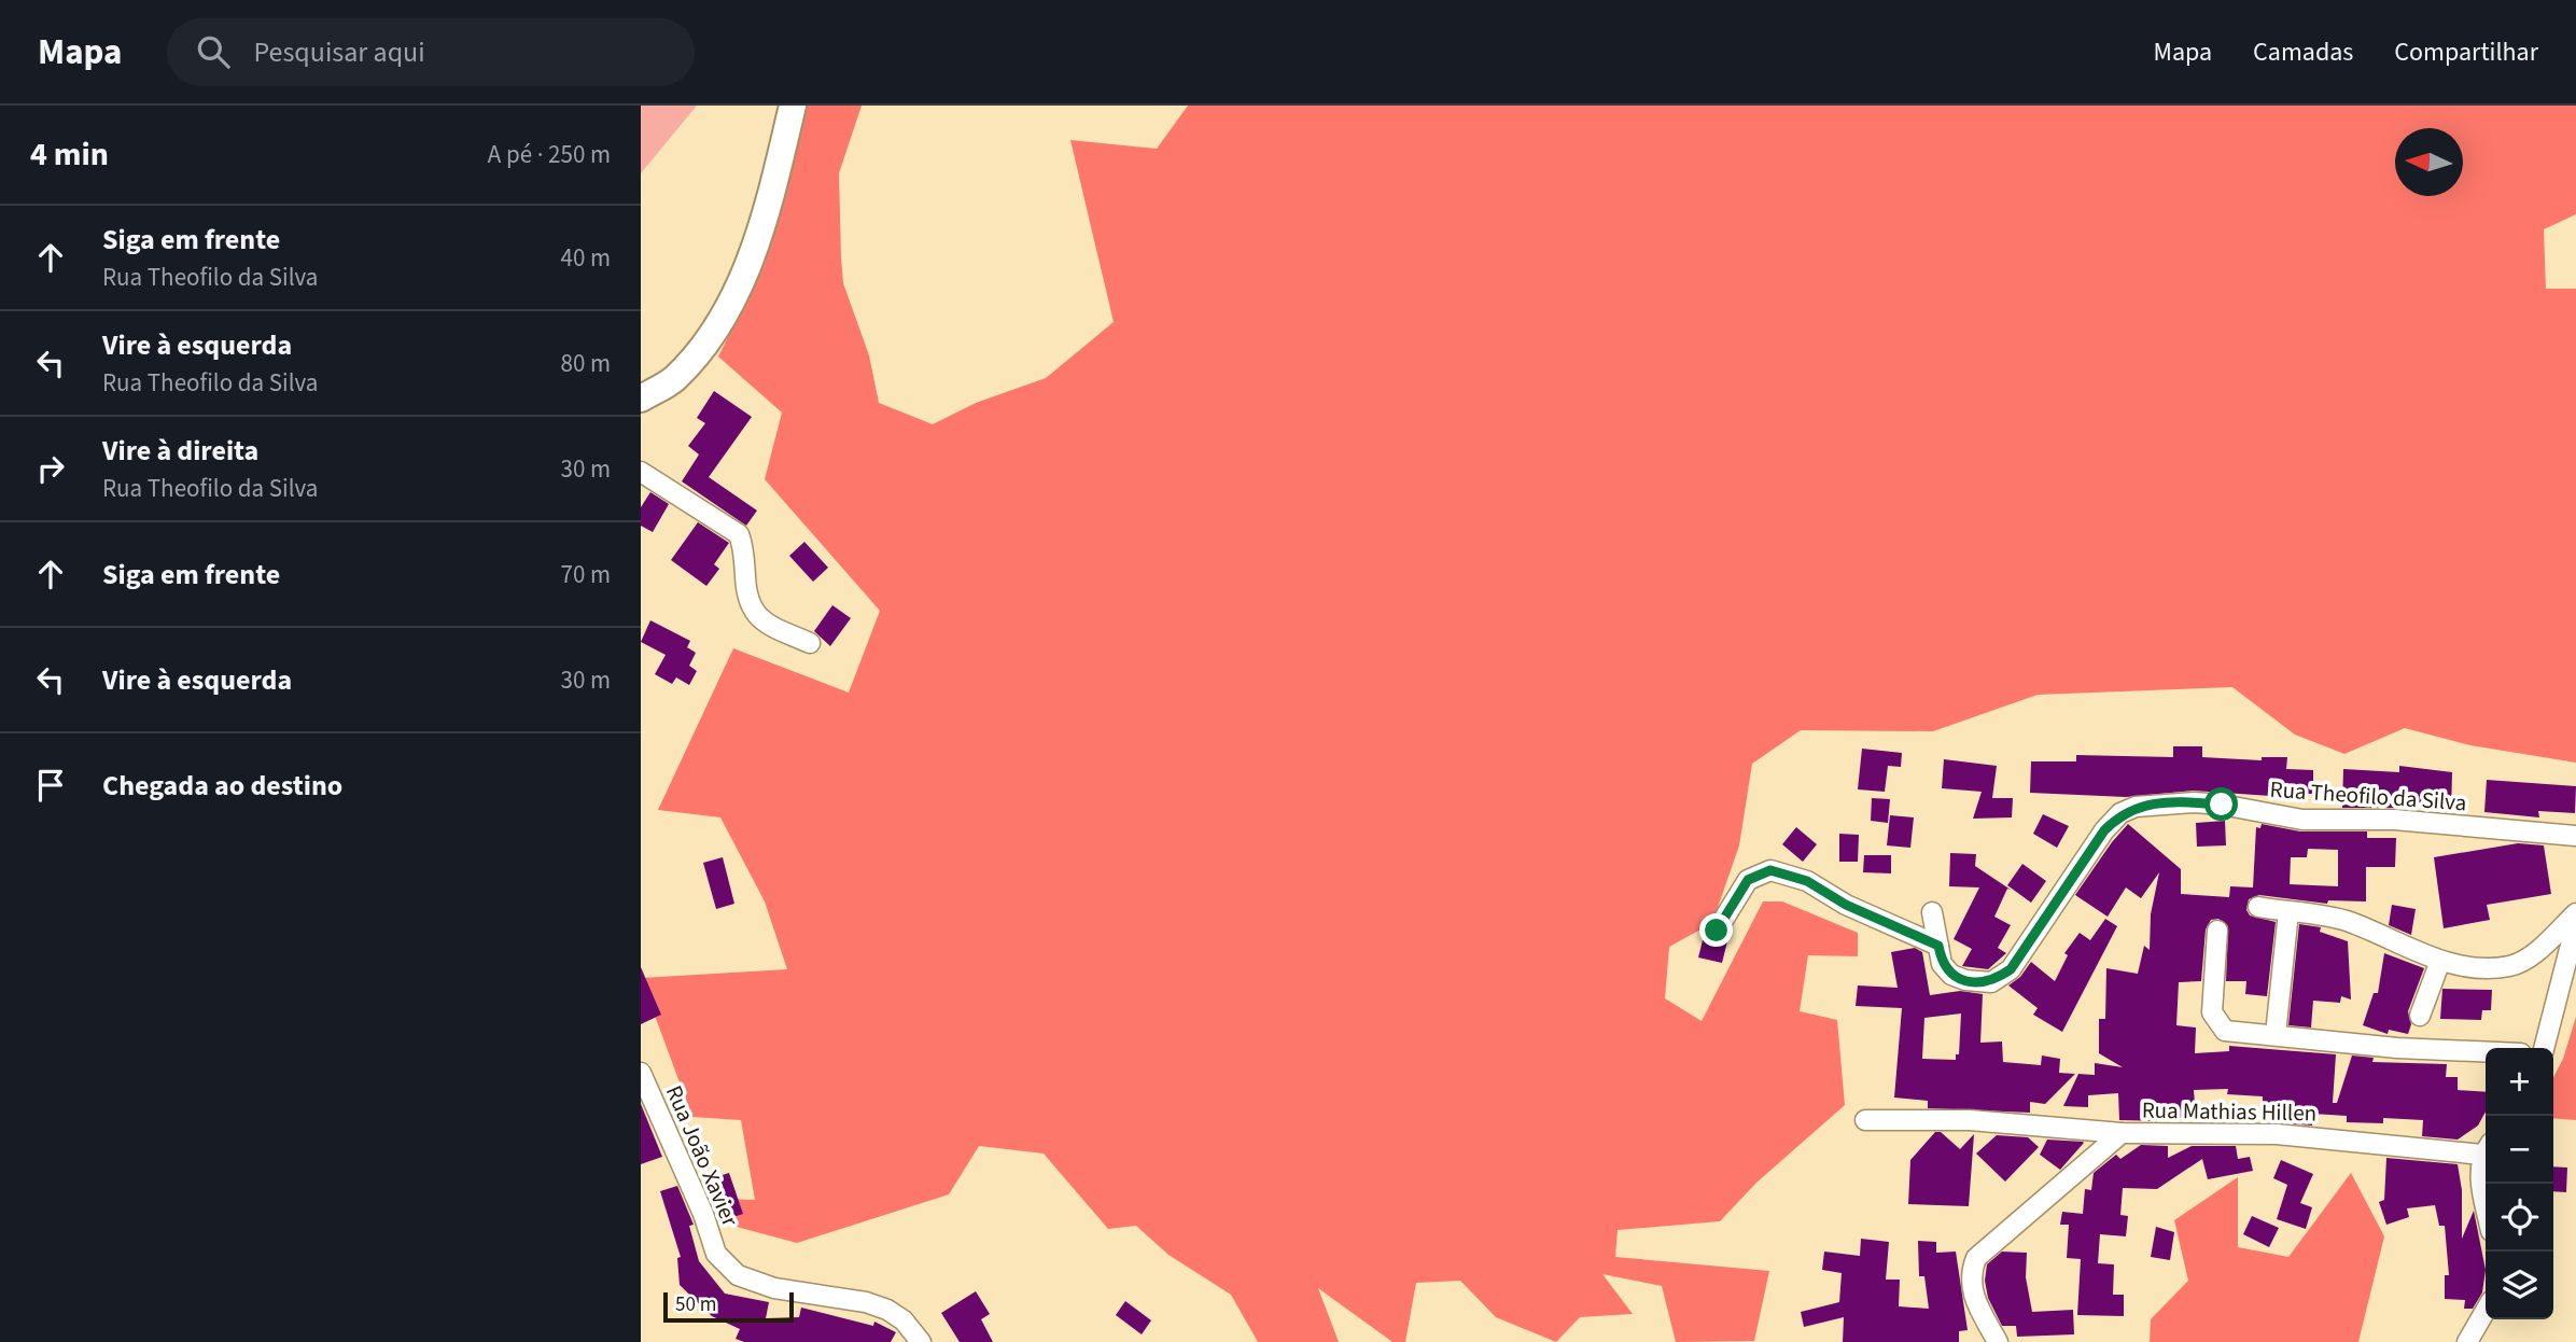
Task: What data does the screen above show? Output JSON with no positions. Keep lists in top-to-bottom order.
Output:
{
  "streets": {
    "street": ["Rua Theofilo da Silva", "Rua Mathias Hillen", "Rua João Xavier"]
  },
  "scale_bar": "50 m",
  "north": "left",
  "page": {
    "header": "Mapa",
    "search": "Pesquisar aqui",
    "nav": ["Mapa", "Camadas", "Compartilhar"],
    "heading": ["4 min", "A pé · 250 m"],
    "list": [
      ["Siga em frente", "Rua Theofilo da Silva", "40 m"],
      ["Vire à esquerda", "Rua Theofilo da Silva", "80 m"],
      ["Vire à direita", "Rua Theofilo da Silva", "30 m"],
      ["Siga em frente", "70 m"],
      ["Vire à esquerda", "30 m"],
      "Chegada ao destino"
    ],
    "map_buttons": ["+", "−"],
    "scale": "50 m"
  }
}
